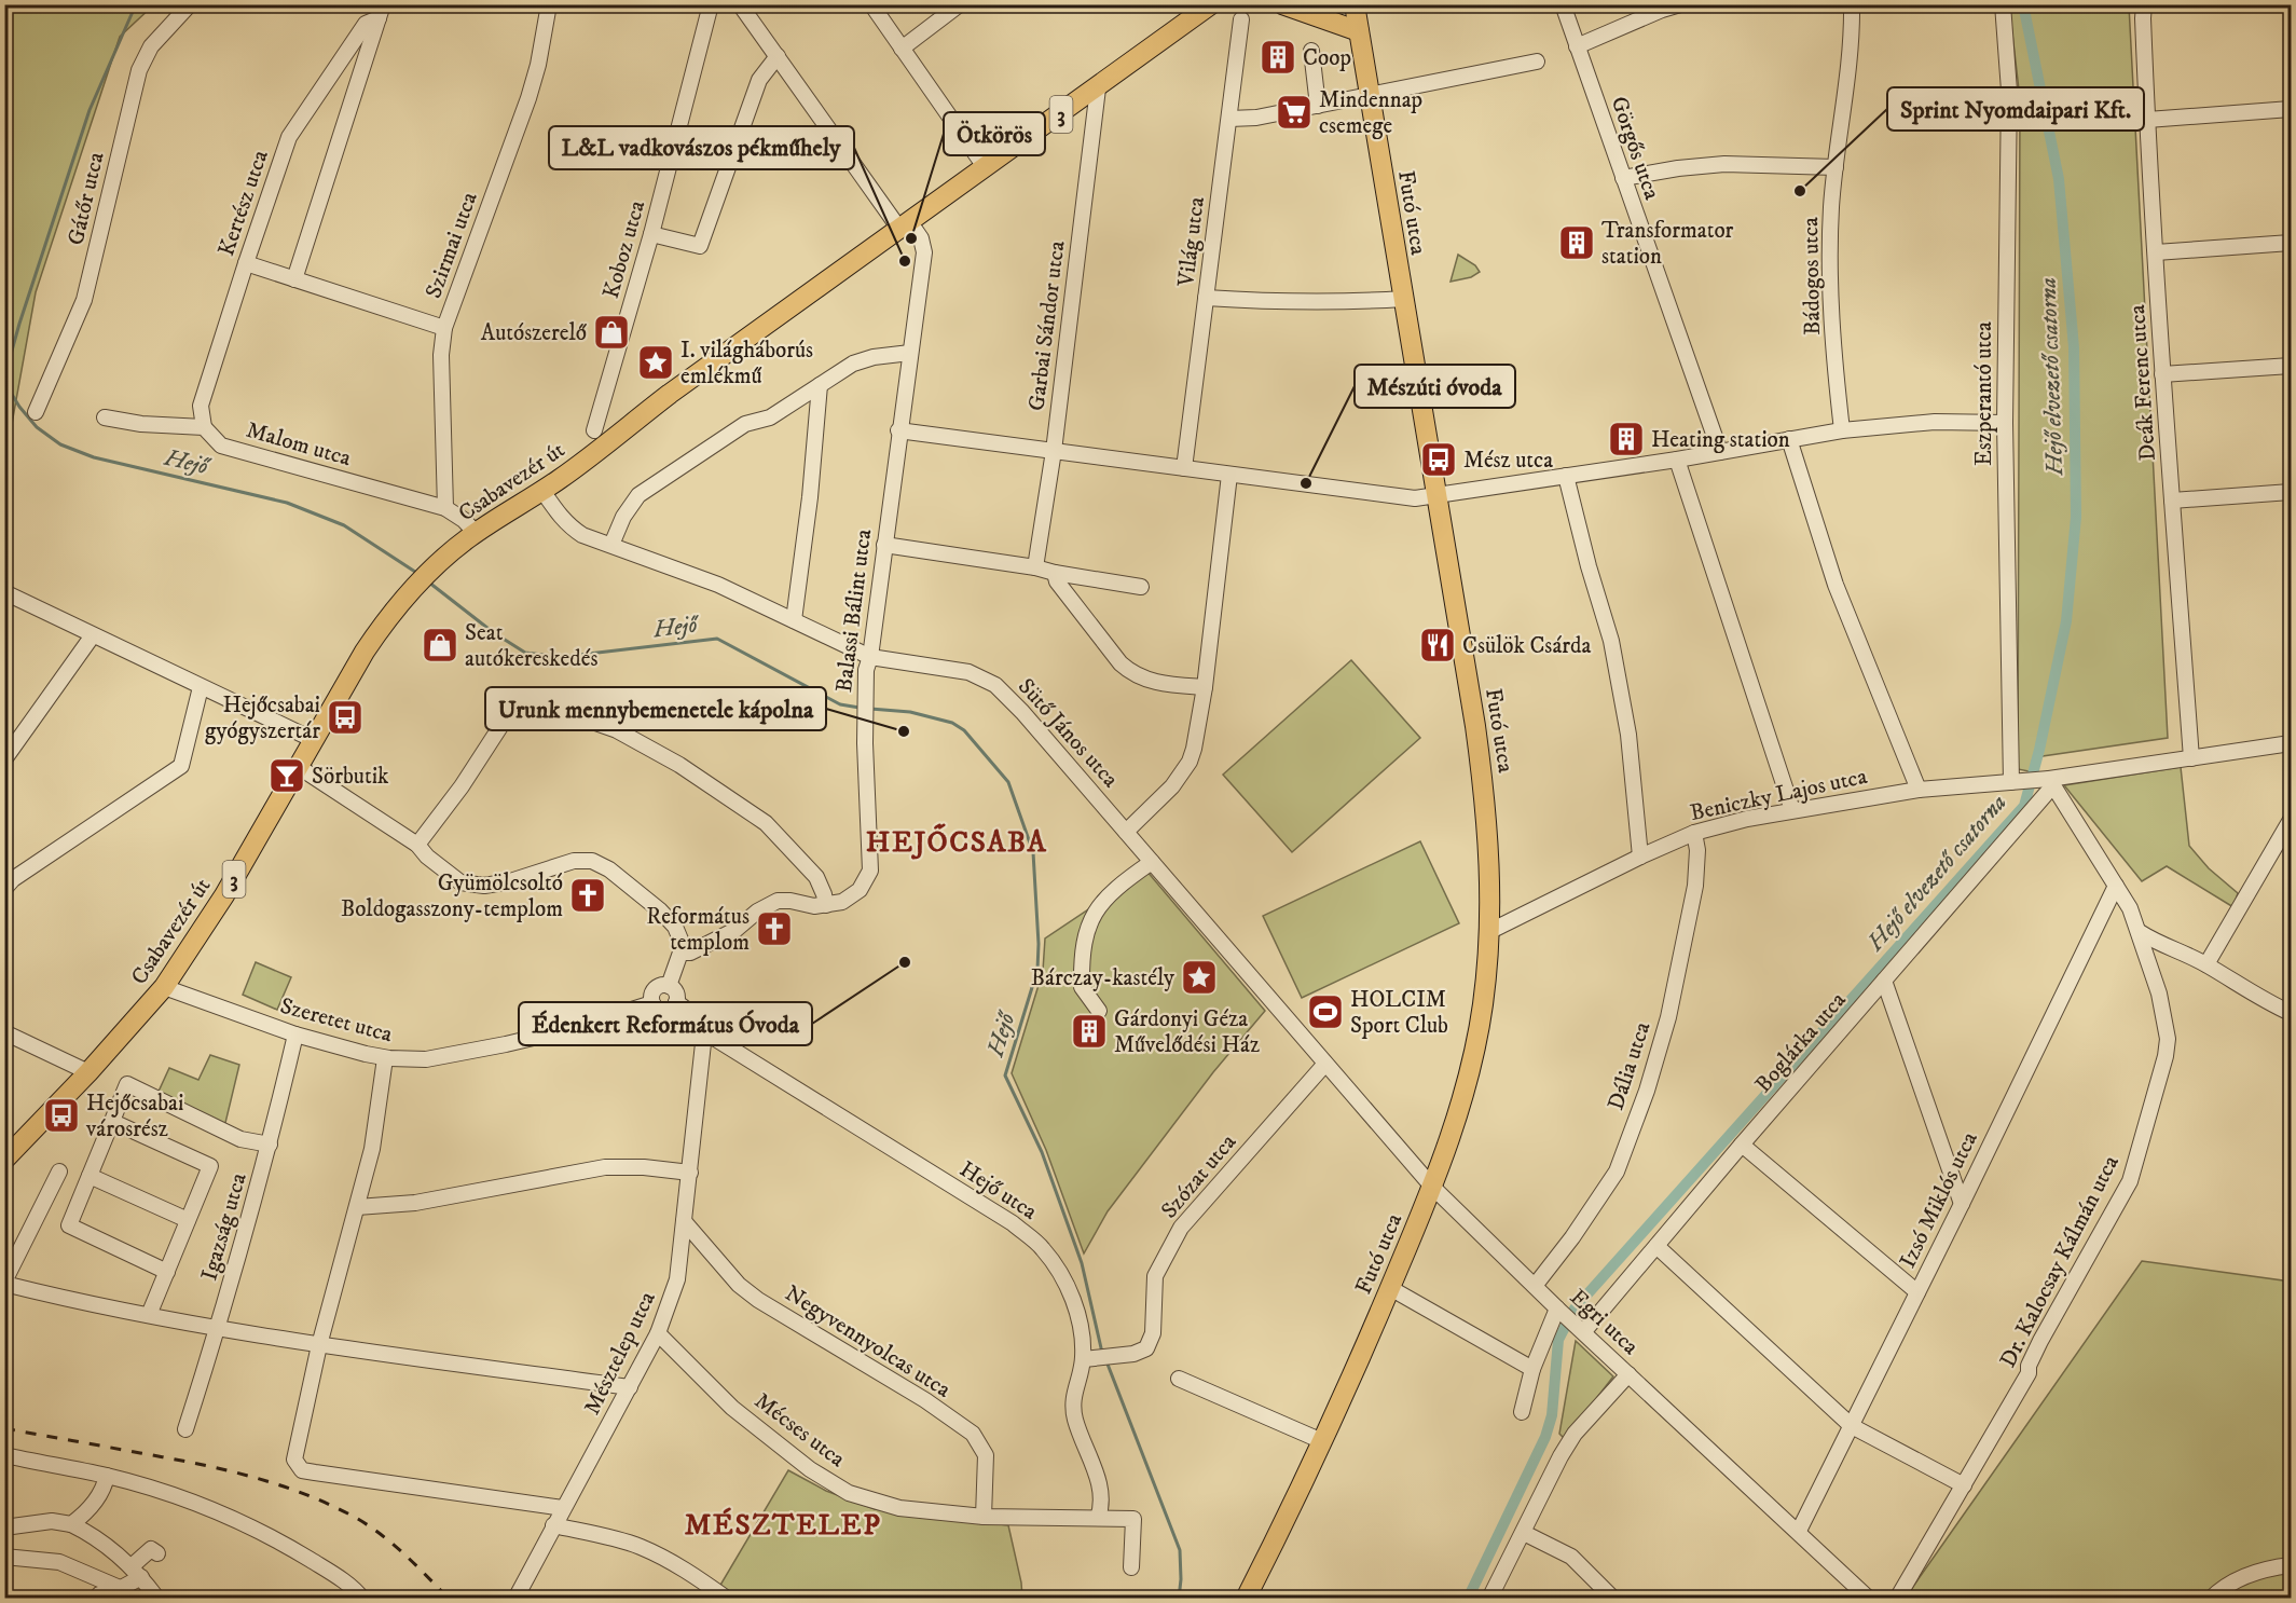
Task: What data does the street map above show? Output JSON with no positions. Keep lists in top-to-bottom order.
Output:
{
  "streets": {
    "main road": ["3", "Futó utca", "Csabavezér út"],
    "street": [
      "Görgős utca",
      "Gátőr utca",
      "Kertész utca",
      "Világ utca",
      "Szirmai utca",
      "Koboz utca",
      "Bádogos utca",
      "Garbai Sándor utca",
      "Deák Ferenc utca",
      "Eszperantó utca",
      "Malom utca",
      "Balassi Bálint utca",
      "Sütő János utca",
      "Beniczky Lajos utca",
      "Szeretet utca",
      "Boglárka utca",
      "Dália utca",
      "Szózat utca",
      "Hejő utca",
      "Izsó Miklós utca",
      "Igazság utca",
      "Dr. Kalocsay Kálmán utca",
      "Egri utca",
      "Negyvennyolcas utca",
      "Mésztelep utca",
      "Mécses utca"
    ]
  },
  "crossings": [
    ["Kertész utca", "Malom utca"],
    ["Futó utca", "Beniczky Lajos utca"],
    ["Futó utca", "Egri utca"],
    ["Szirmai utca", "Malom utca"],
    ["Garbai Sándor utca", "Csabavezér út"],
    ["Deák Ferenc utca", "Beniczky Lajos utca"],
    ["Eszperantó utca", "Beniczky Lajos utca"],
    ["Malom utca", "Csabavezér út"],
    ["Csabavezér út", "Balassi Bálint utca"],
    ["Csabavezér út", "Sütő János utca"],
    ["Csabavezér út", "Szeretet utca"],
    ["Balassi Bálint utca", "Sütő János utca"],
    ["Sütő János utca", "Szózat utca"],
    ["Sütő János utca", "Egri utca"],
    ["Beniczky Lajos utca", "Boglárka utca"],
    ["Beniczky Lajos utca", "Dália utca"],
    ["Beniczky Lajos utca", "Dr. Kalocsay Kálmán utca"],
    ["Szeretet utca", "Hejő utca"],
    ["Szeretet utca", "Igazság utca"],
    ["Boglárka utca", "Dr. Kalocsay Kálmán utca"],
    ["Boglárka utca", "Egri utca"],
    ["Dália utca", "Egri utca"],
    ["Szózat utca", "Hejő utca"],
    ["Szózat utca", "Egri utca"],
    ["Hejő utca", "Mésztelep utca"],
    ["Hejő utca", "Mécses utca"],
    ["Izsó Miklós utca", "Dr. Kalocsay Kálmán utca"],
    ["Izsó Miklós utca", "Egri utca"],
    ["Negyvennyolcas utca", "Mésztelep utca"],
    ["Negyvennyolcas utca", "Mécses utca"],
    ["Mésztelep utca", "Mécses utca"]
  ],
  "districts": ["HEJŐCSABA", "MÉSZTELEP"],
  "water": ["Hejő elvezető csatorna", "Hejő"],
  "places": {
    "building": [
      "Coop",
      "Transformator station",
      "Heating station",
      "Gárdonyi Géza Művelődési Ház"
    ],
    "supermarket": ["Mindennap csemege"],
    "other": [
      "Sprint Nyomdaipari Kft.",
      "Ötkörös",
      "L&L vadkovászos pékműhely",
      "Mészúti óvoda",
      "Urunk mennybemenetele kápolna",
      "Édenkert Református Óvoda"
    ],
    "shop": ["Autószerelő", "Seat autókereskedés"],
    "place": ["I. világháborús emlékmű", "Bárczay-kastély"],
    "bus stop": ["Mész utca", "Hejőcsabai gyógyszertár", "Hejőcsabai városrész"],
    "restaurant": ["Csülök Csárda"],
    "bar": ["Sörbutik"],
    "church": ["Gyümölcsoltó Boldogasszony-templom", "Református templom"],
    "sports": ["HOLCIM Sport Club"]
  }
}
